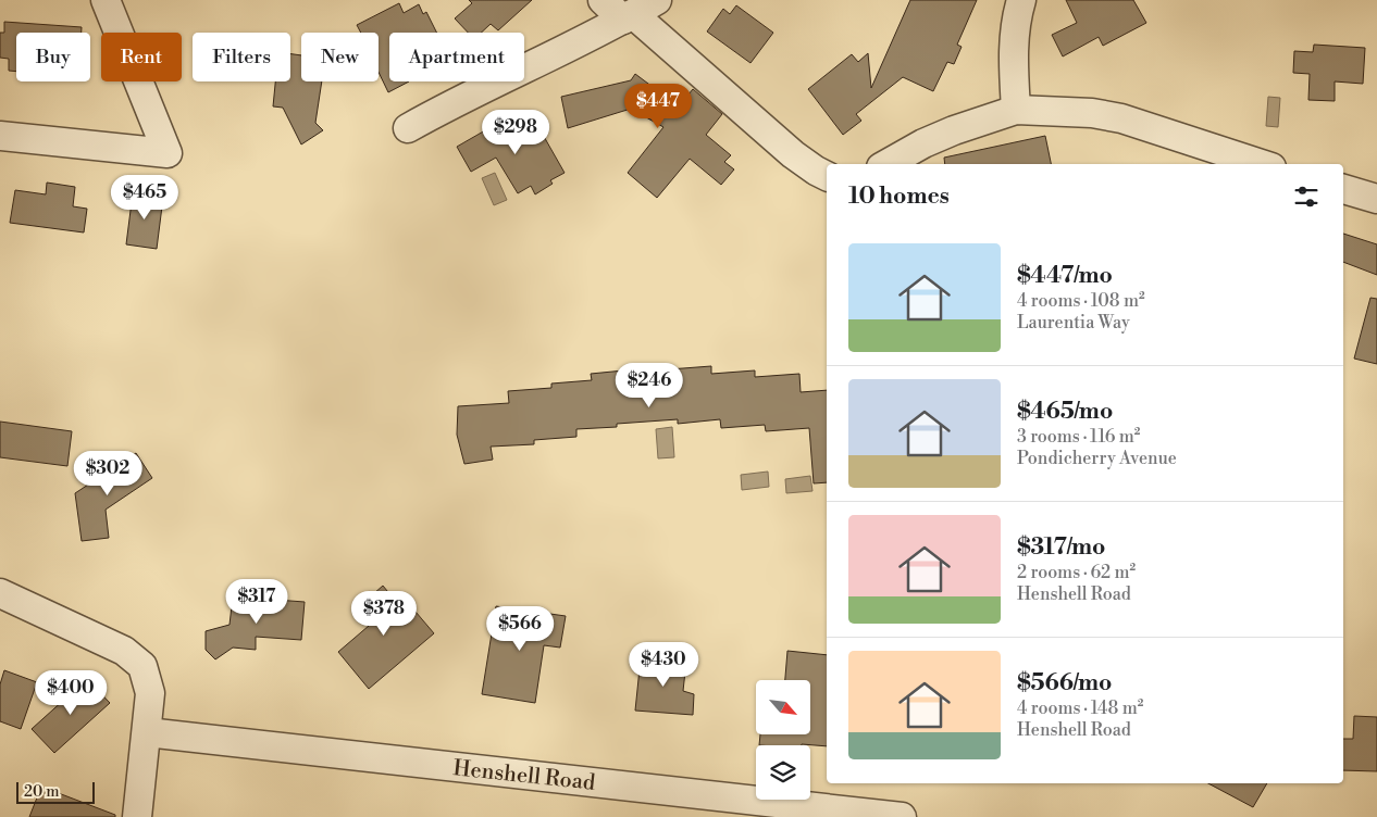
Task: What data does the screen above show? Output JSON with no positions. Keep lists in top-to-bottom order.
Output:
{
  "streets": {
    "street": ["Henshell Road"]
  },
  "scale_bar": "20 m",
  "north": "bottom right",
  "page": {
    "chip": [
      "Buy",
      "Rent",
      "Filters",
      "New",
      "Apartment"
    ],
    "price": [
      "$447",
      "$298",
      "$465",
      "$246",
      "$302",
      "$317",
      "$378",
      "$566",
      "$430",
      "$400"
    ],
    "heading": "10 homes",
    "list": [
      {
        "name": "$447/mo",
        "note": "4 rooms · 108 m² · Laurentia Way"
      },
      {
        "name": "$465/mo",
        "note": "3 rooms · 116 m² · Pondicherry Avenue"
      },
      {
        "name": "$317/mo",
        "note": "2 rooms · 62 m² · Henshell Road"
      },
      {
        "name": "$566/mo",
        "note": "4 rooms · 148 m² · Henshell Road"
      }
    ],
    "scale": "20 m"
  }
}
